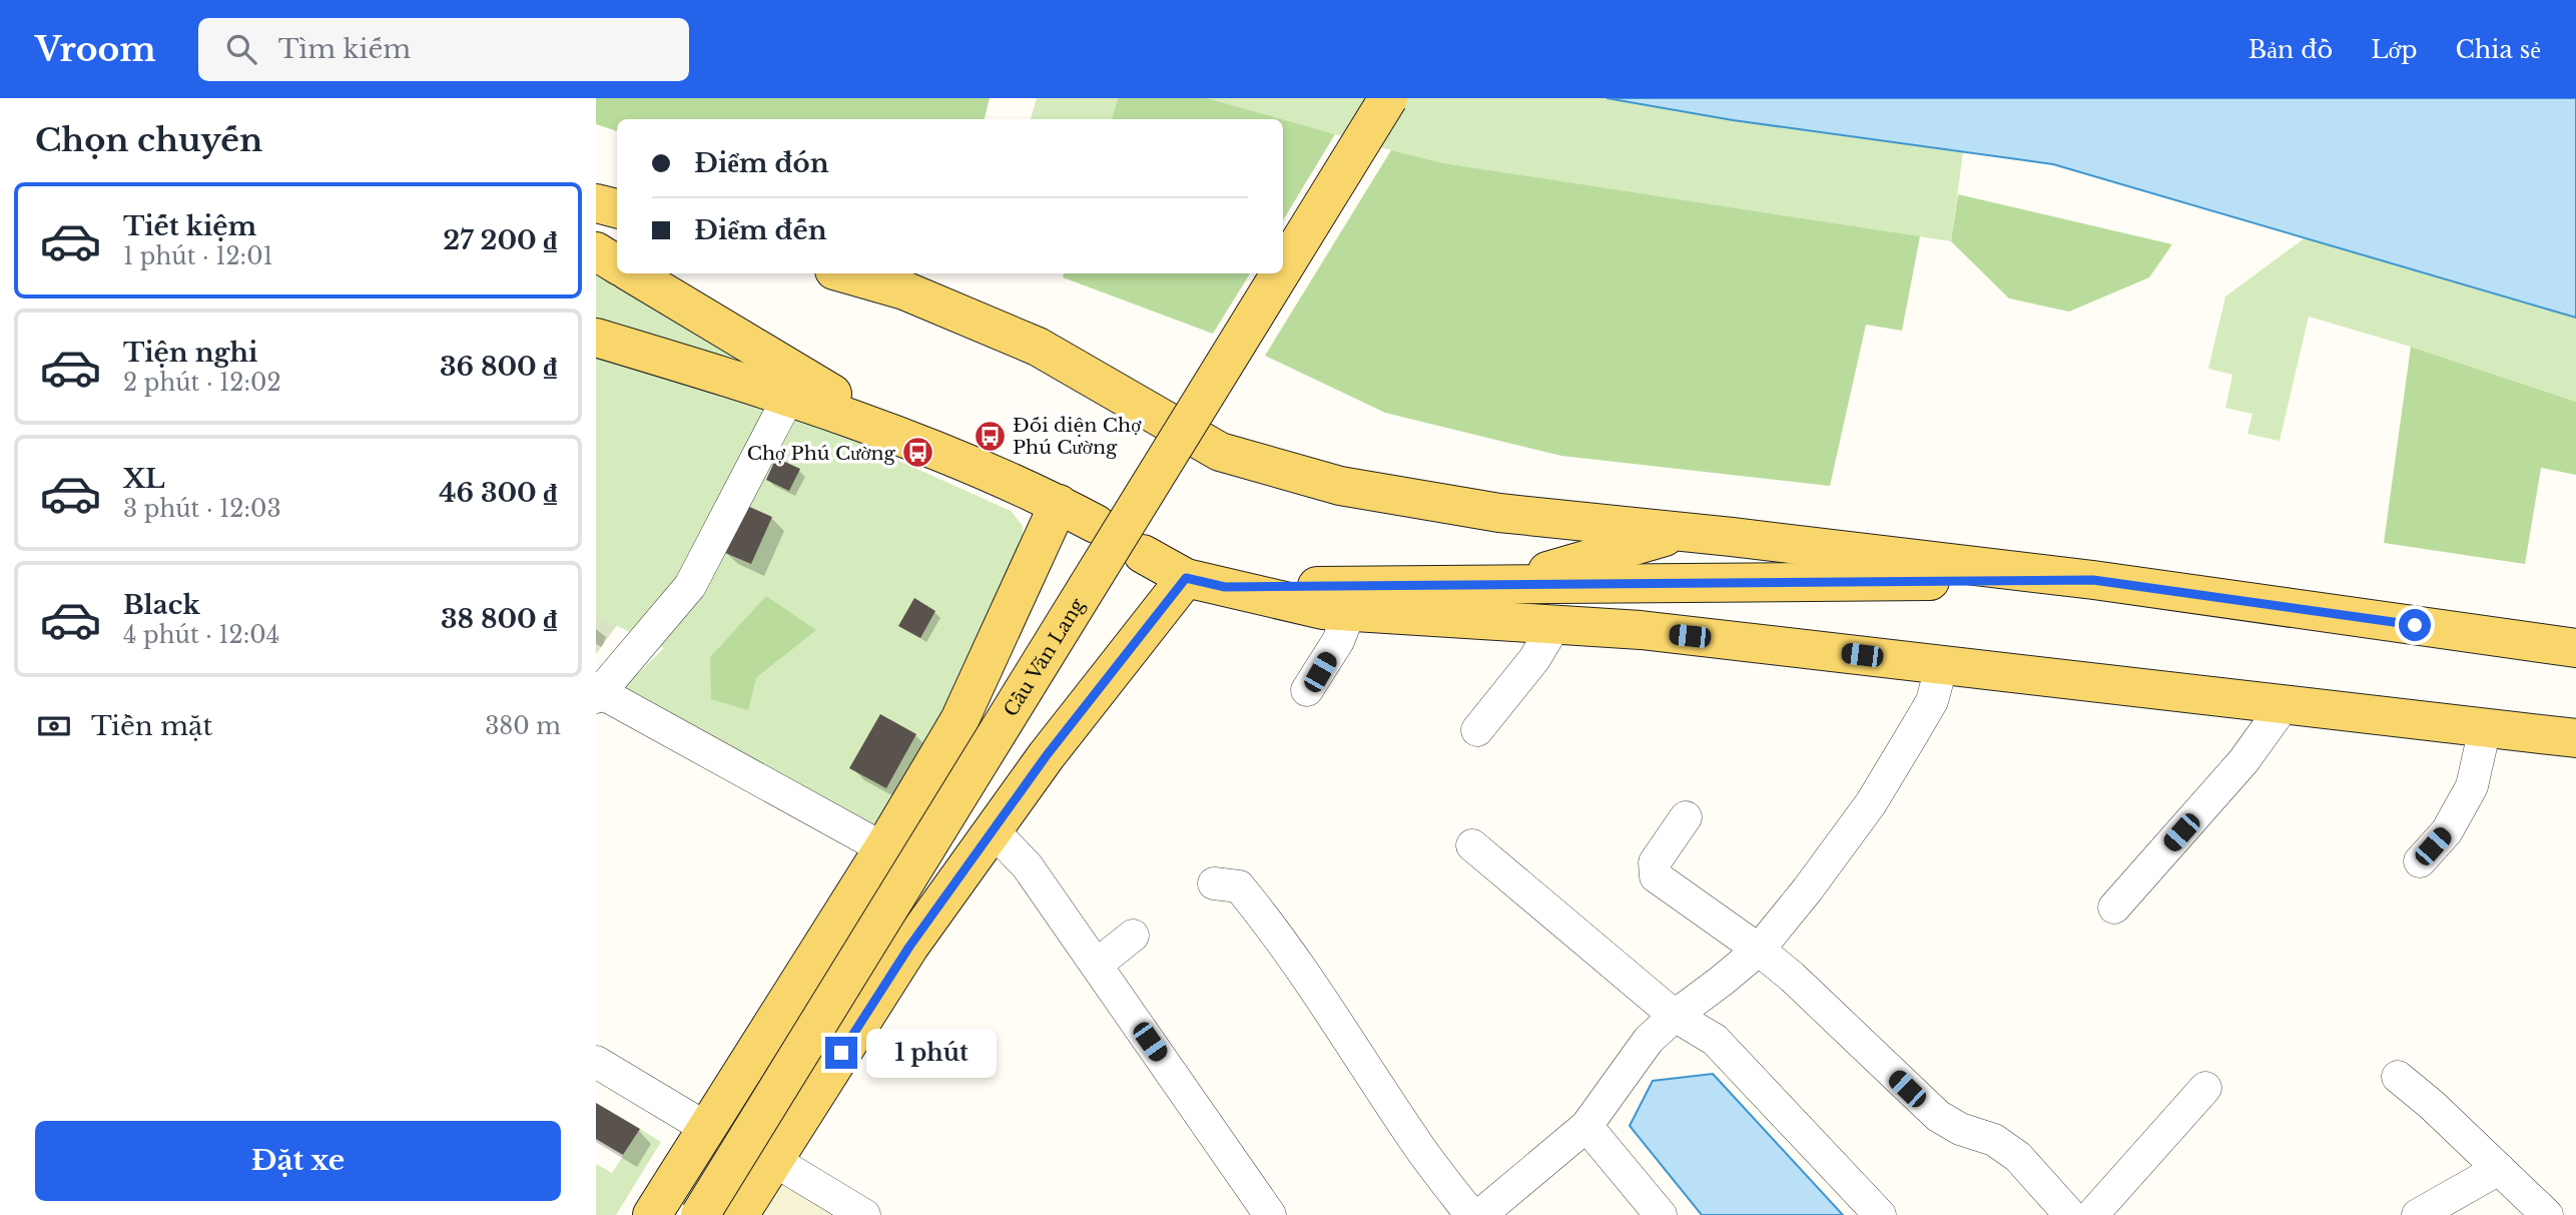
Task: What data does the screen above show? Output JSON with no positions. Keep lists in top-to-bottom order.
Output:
{
  "streets": {
    "main road": ["Cầu Văn Lang"]
  },
  "places": {
    "bus stop": ["Đối diện Chợ Phú Cường", "Chợ Phú Cường"]
  },
  "page": {
    "header": "Vroom",
    "search": "Tìm kiếm",
    "nav": ["Bản đồ", "Lớp", "Chia sẻ"],
    "heading": "Chọn chuyến",
    "banner": ["Điểm đón", "Điểm đến"],
    "list": [
      {
        "name": "Tiết kiệm",
        "note": "1 phút · 12:01",
        "value": "27 200 ₫"
      },
      {
        "name": "Tiện nghi",
        "note": "2 phút · 12:02",
        "value": "36 800 ₫"
      },
      {
        "name": "XL",
        "note": "3 phút · 12:03",
        "value": "46 300 ₫"
      },
      {
        "name": "Black",
        "note": "4 phút · 12:04",
        "value": "38 800 ₫"
      }
    ],
    "pay": ["Tiền mặt", "380 m"],
    "bubble": "1 phút",
    "buttons": "Đặt xe"
  }
}
